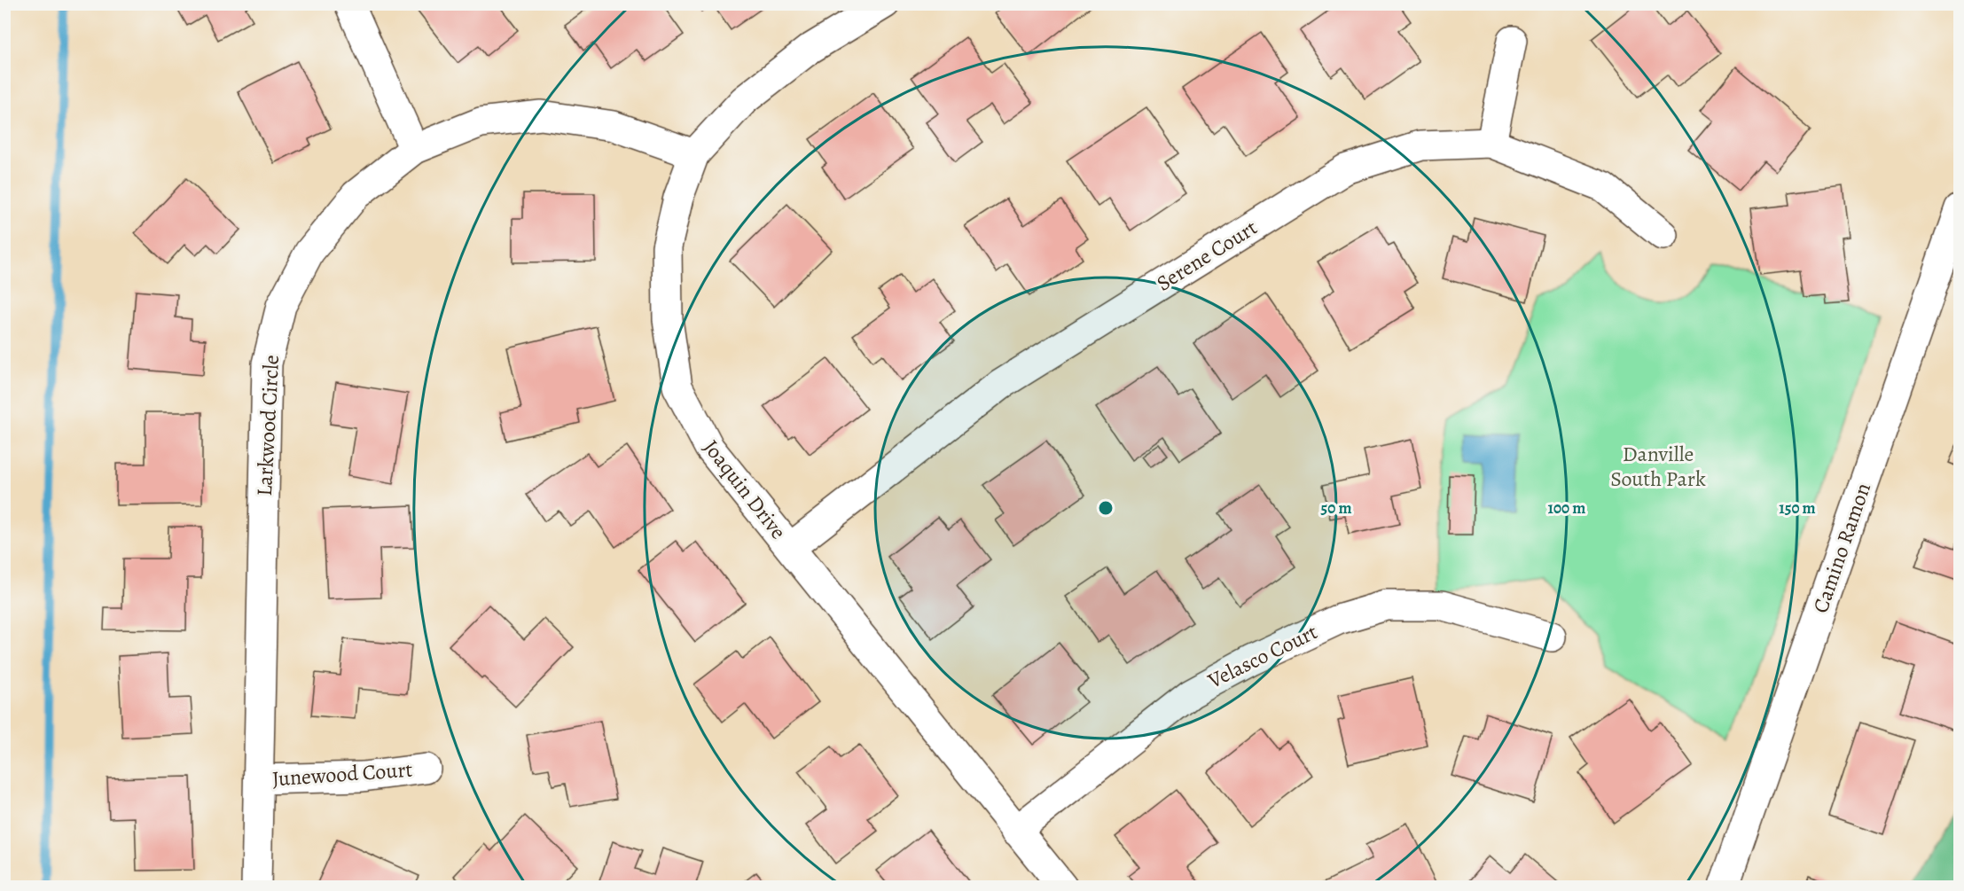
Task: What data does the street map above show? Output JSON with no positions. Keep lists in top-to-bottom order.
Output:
{
  "streets": {
    "street": [
      "Serene Court",
      "Larkwood Circle",
      "Joaquin Drive",
      "Camino Ramon",
      "Velasco Court",
      "Junewood Court"
    ]
  },
  "crossings": [
    ["Serene Court", "Joaquin Drive"],
    ["Larkwood Circle", "Joaquin Drive"],
    ["Larkwood Circle", "Junewood Court"],
    ["Joaquin Drive", "Velasco Court"]
  ],
  "parks": ["Danville South Park"],
  "rings": ["50 m", "100 m", "150 m"]
}
